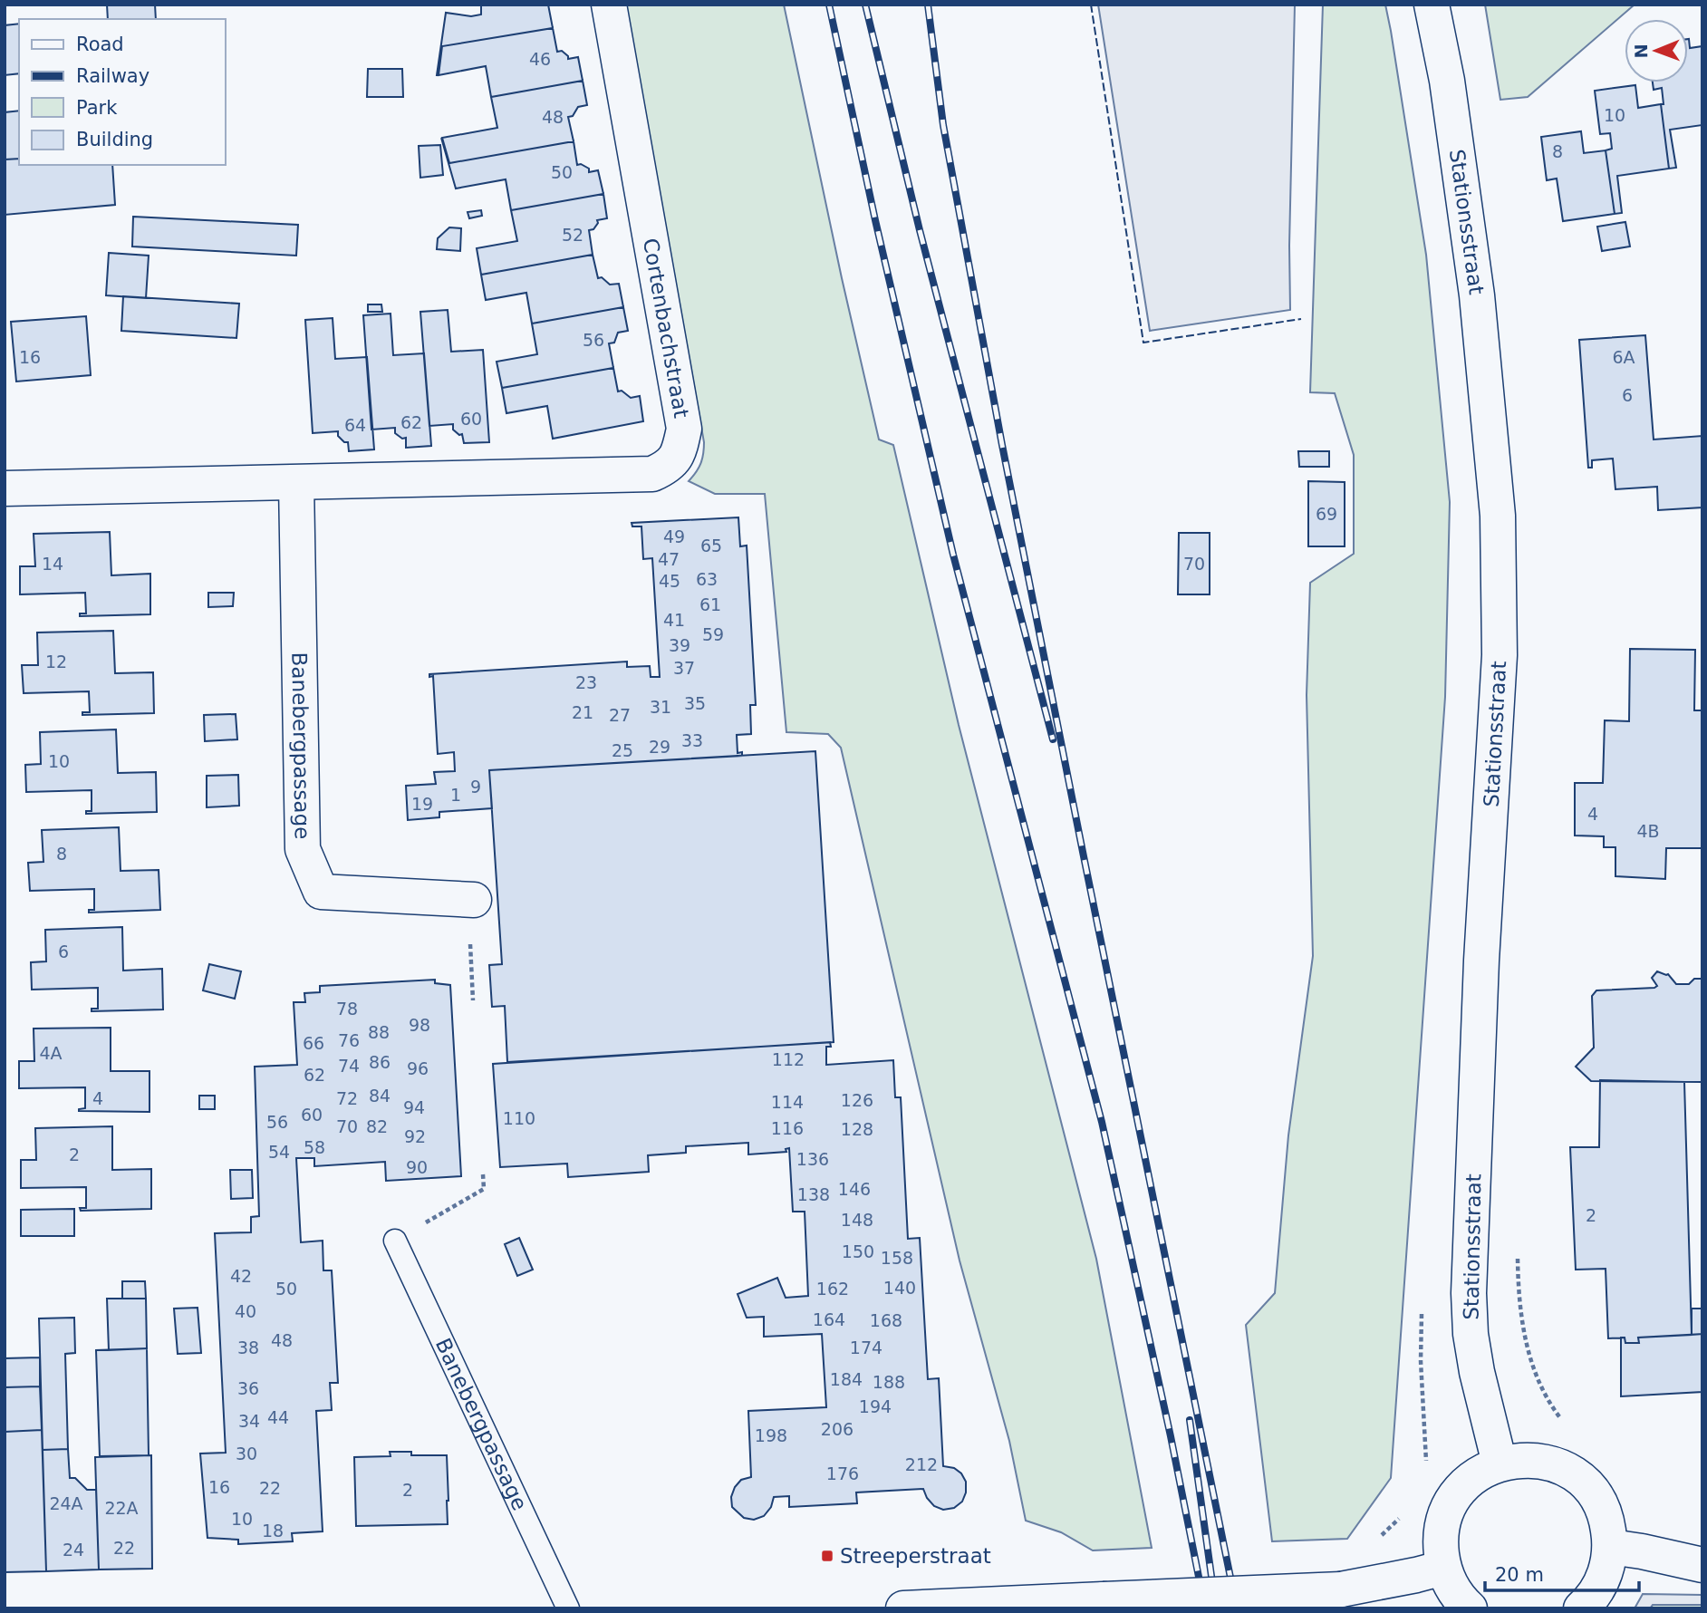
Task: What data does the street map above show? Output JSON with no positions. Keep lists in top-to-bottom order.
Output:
{
  "streets": {
    "street": ["Stationsstraat", "Cortenbachstraat", "Banebergpassage"]
  },
  "crossings": [
    ["Cortenbachstraat", "Banebergpassage"]
  ],
  "places": {
    "transit": ["Streeperstraat"]
  },
  "house_numbers": [
    "46",
    "10",
    "48",
    "8",
    "50",
    "52",
    "56",
    "16",
    "6A",
    "6",
    "60",
    "62",
    "64",
    "69",
    "49",
    "65",
    "47",
    "14",
    "70",
    "63",
    "45",
    "61",
    "41",
    "59",
    "39",
    "12",
    "37",
    "23",
    "35",
    "31",
    "21",
    "27",
    "33",
    "29",
    "25",
    "10",
    "9",
    "1",
    "19",
    "4",
    "4B",
    "8",
    "6",
    "78",
    "98",
    "88",
    "76",
    "66",
    "4A",
    "112",
    "86",
    "74",
    "96",
    "62",
    "84",
    "4",
    "72",
    "126",
    "114",
    "94",
    "60",
    "110",
    "56",
    "70",
    "82",
    "116",
    "128",
    "92",
    "58",
    "54",
    "2",
    "136",
    "90",
    "146",
    "138",
    "2",
    "148",
    "150",
    "158",
    "42",
    "140",
    "50",
    "162",
    "40",
    "164",
    "168",
    "48",
    "38",
    "174",
    "184",
    "188",
    "36",
    "194",
    "44",
    "34",
    "206",
    "198",
    "30",
    "212",
    "176",
    "16",
    "22",
    "2",
    "24A",
    "22A",
    "10",
    "18",
    "22",
    "24"
  ],
  "legend": [
    "Road",
    "Railway",
    "Park",
    "Building"
  ],
  "scale_bar": "20 m",
  "north": "left"
}
